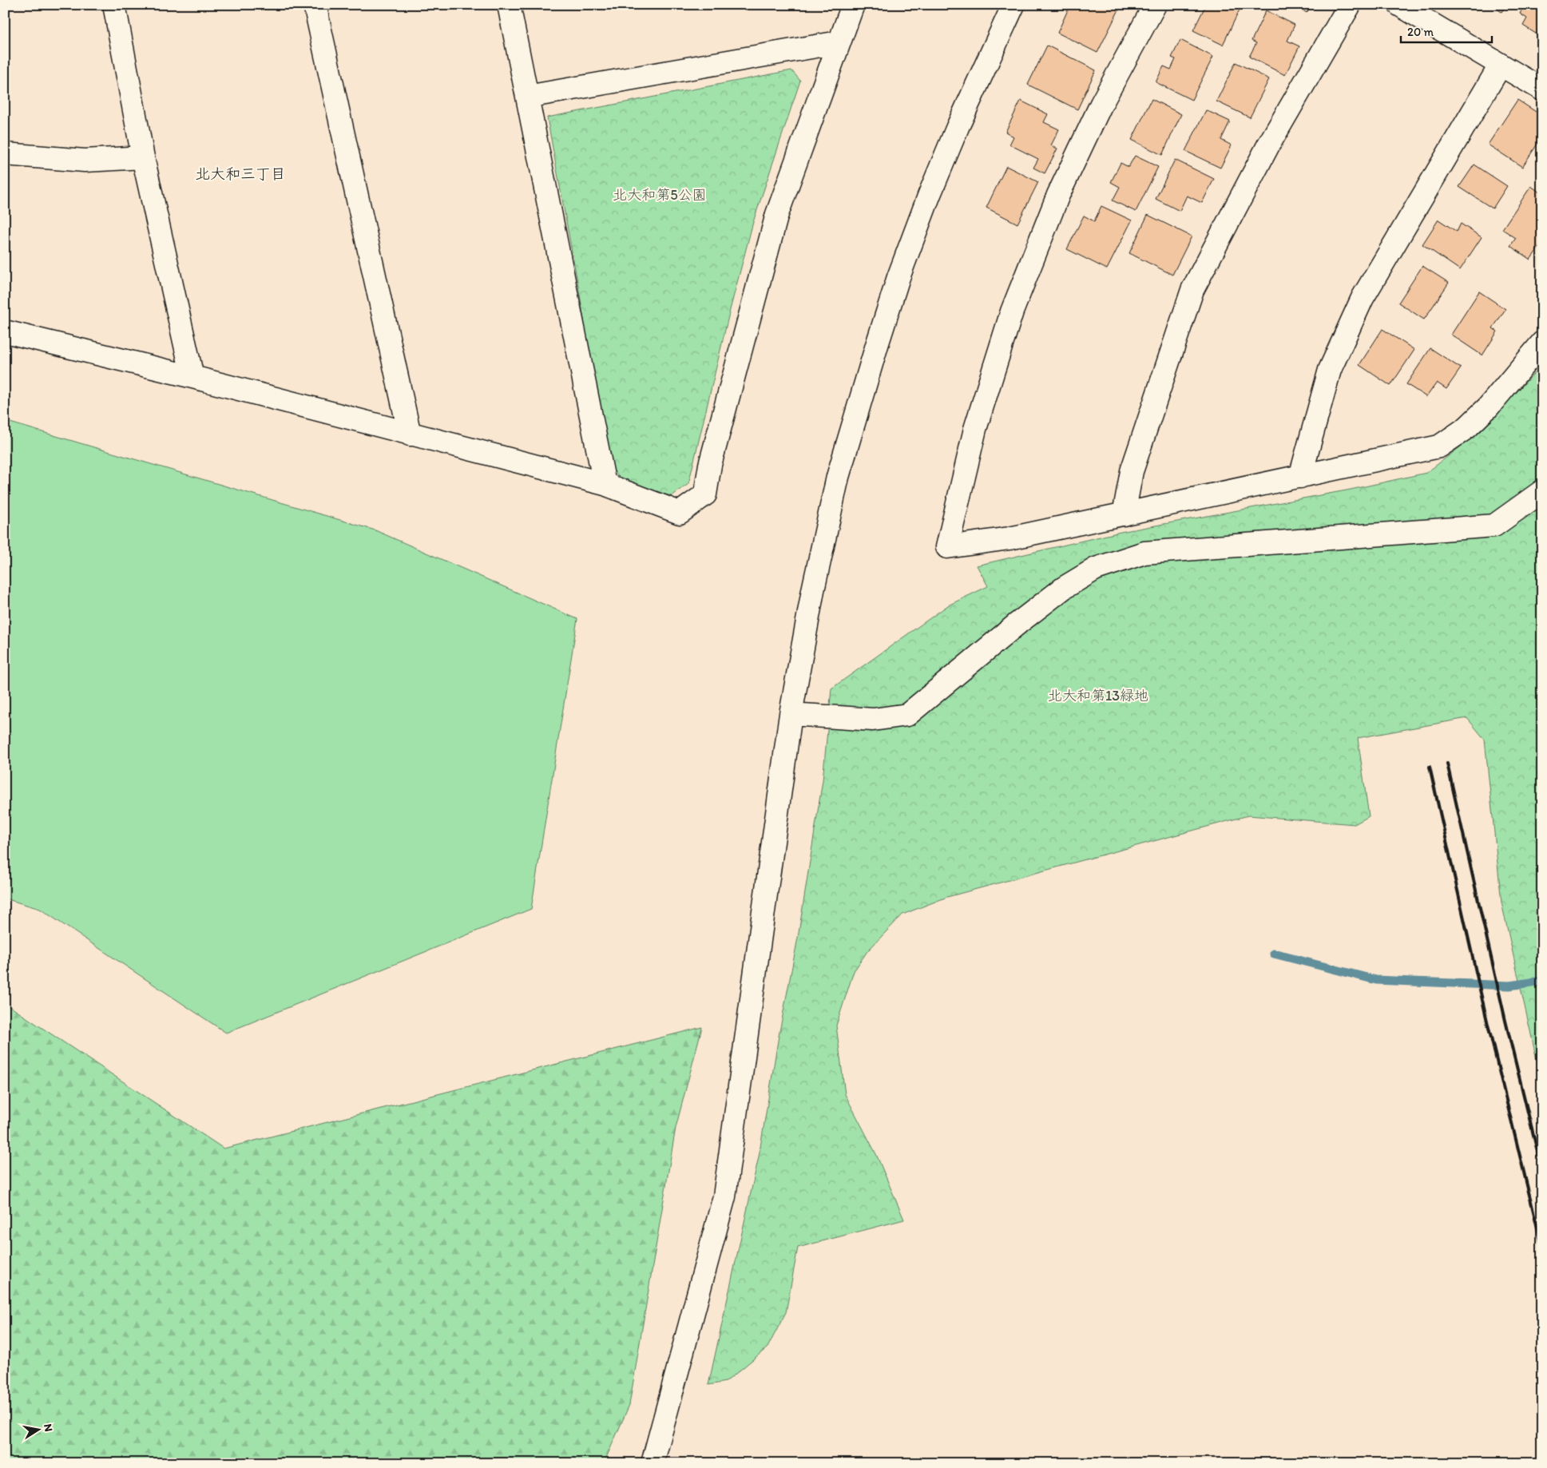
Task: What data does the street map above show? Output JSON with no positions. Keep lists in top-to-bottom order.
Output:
{
  "districts": ["北大和三丁目"],
  "parks": ["北大和第5公園", "北大和第13緑地"],
  "scale_bar": "20 m",
  "north": "right"
}
